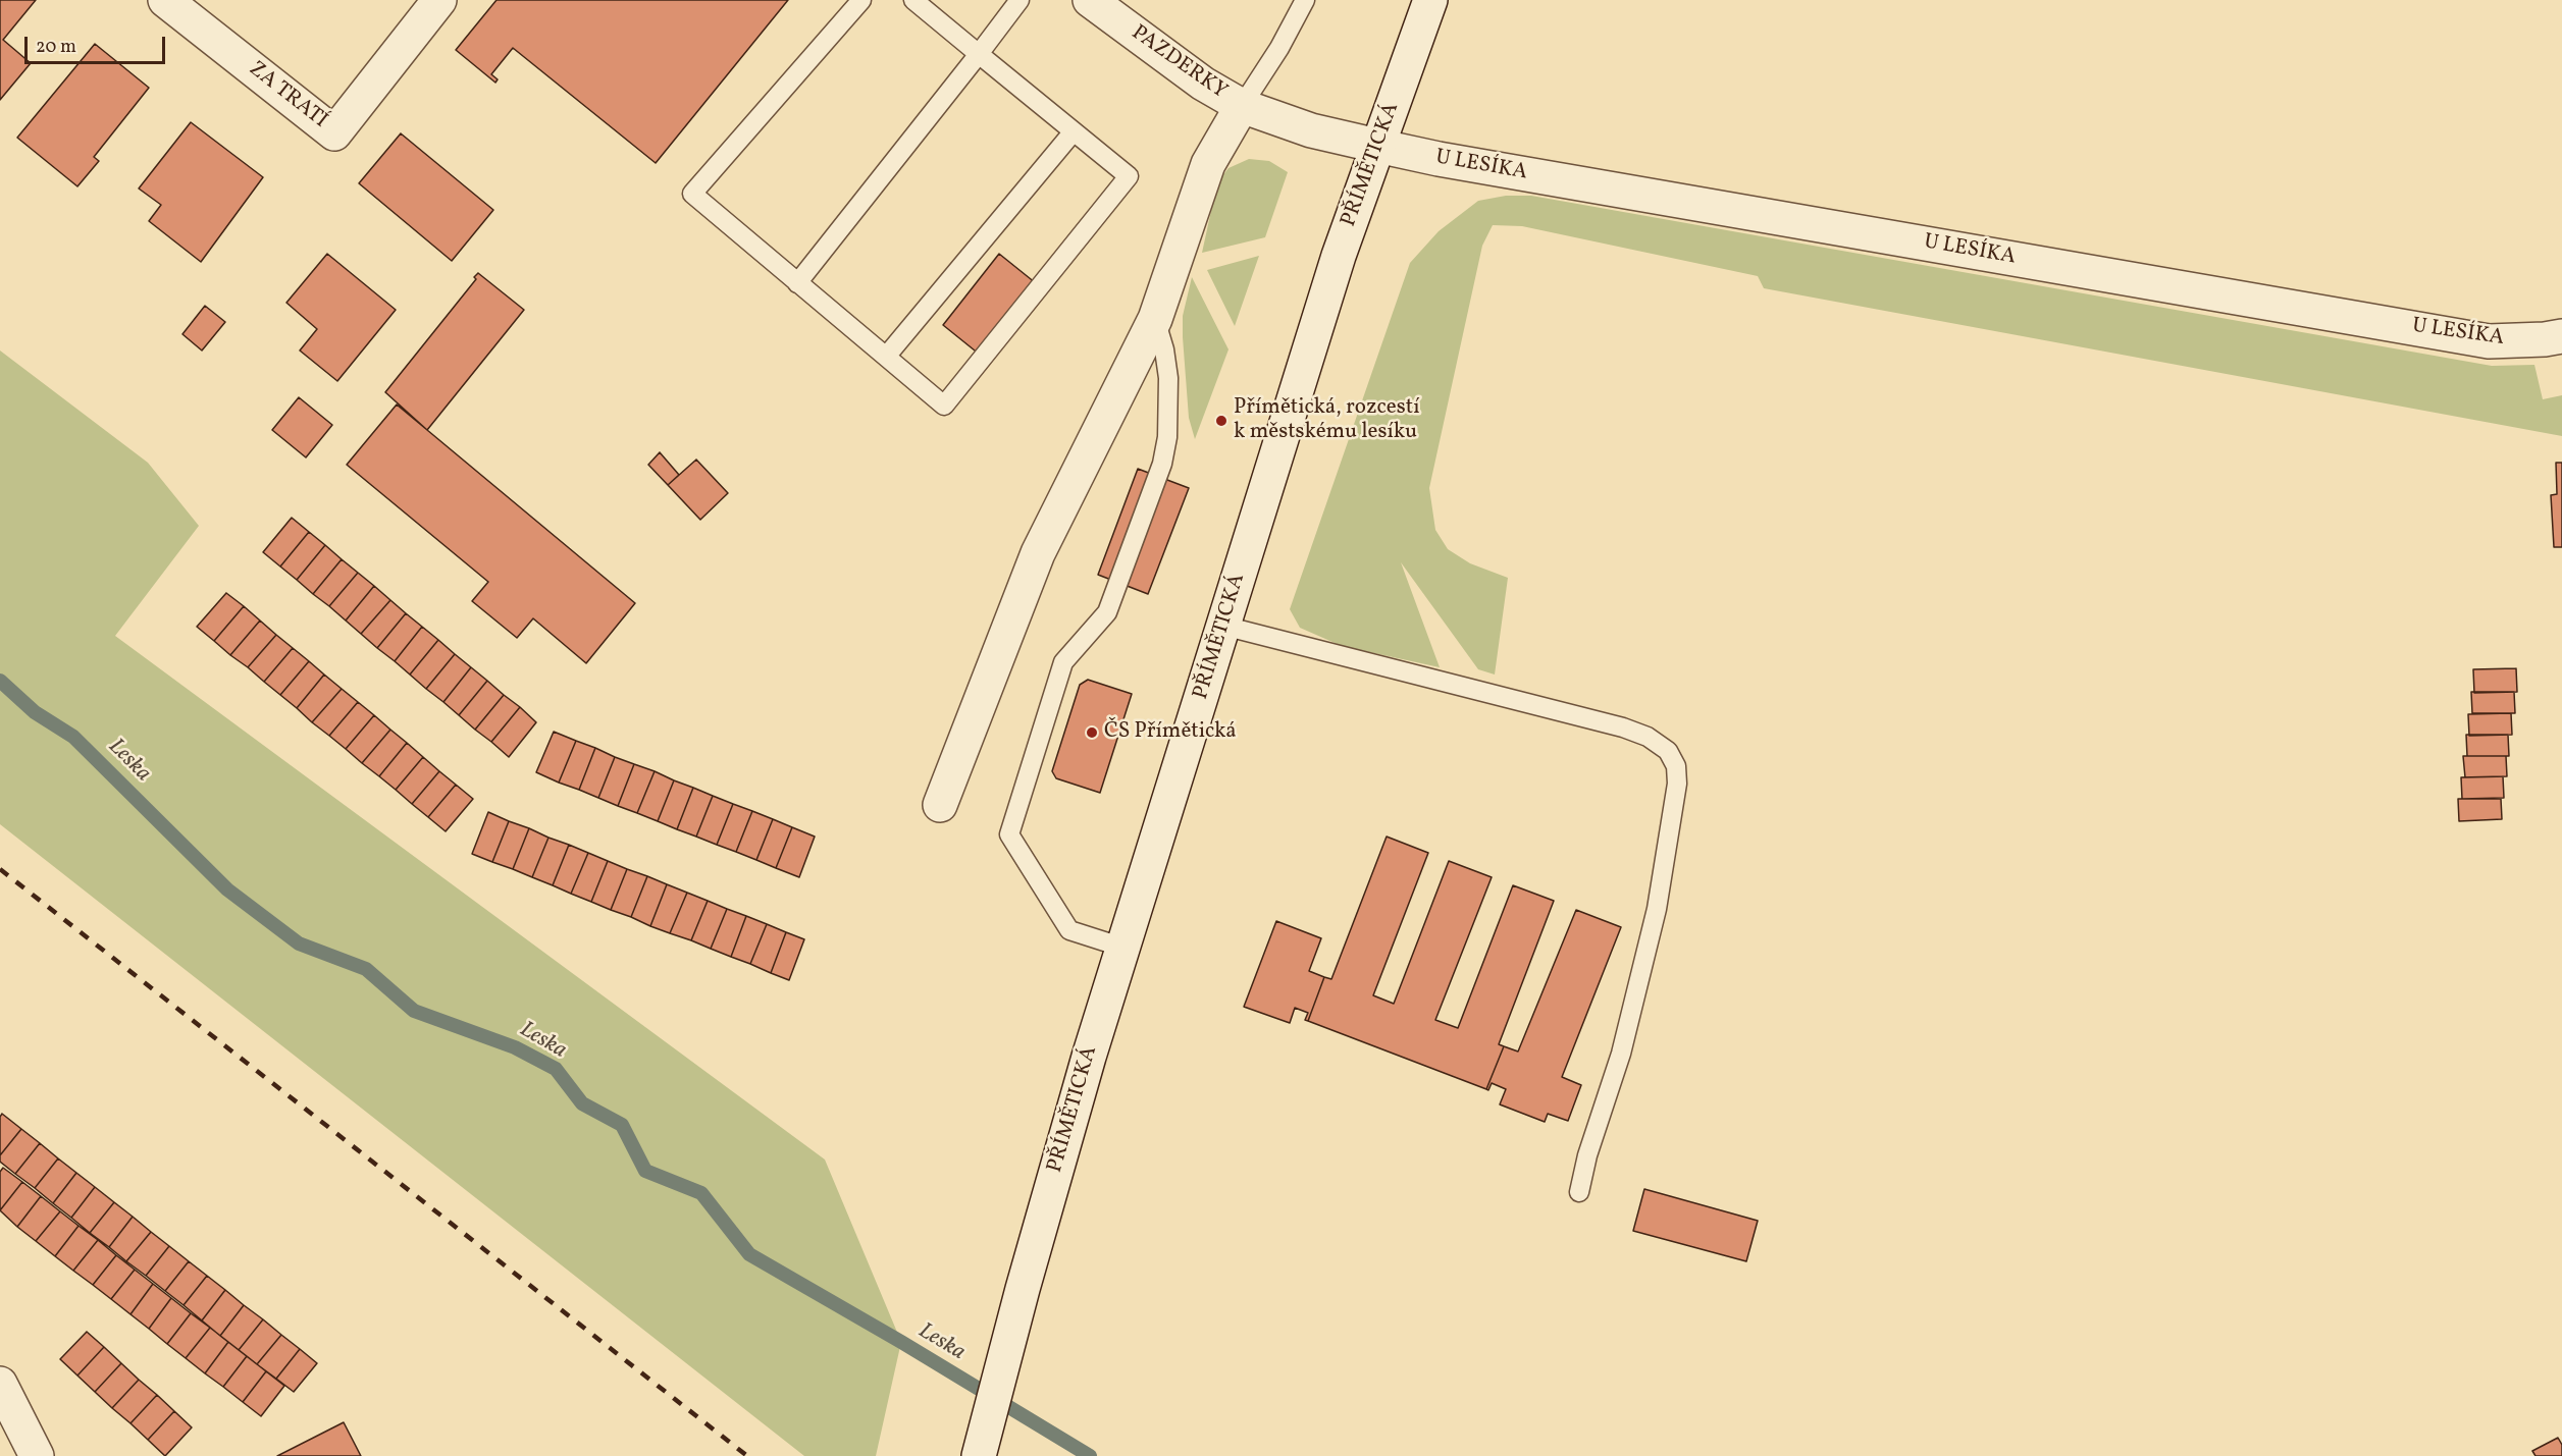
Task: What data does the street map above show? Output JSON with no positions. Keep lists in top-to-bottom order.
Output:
{
  "streets": {
    "street": [
      "PAZDERKY",
      "ZA TRATÍ",
      "PŘÍMĚTICKÁ",
      "U LESÍKA"
    ]
  },
  "crossings": [
    ["PAZDERKY", "PŘÍMĚTICKÁ"],
    ["PAZDERKY", "U LESÍKA"],
    ["PŘÍMĚTICKÁ", "U LESÍKA"]
  ],
  "water": ["Leska"],
  "places": ["Přímětická, rozcestí k městskému lesíku", "ČS Přímětická"],
  "scale_bar": "20 m"
}
